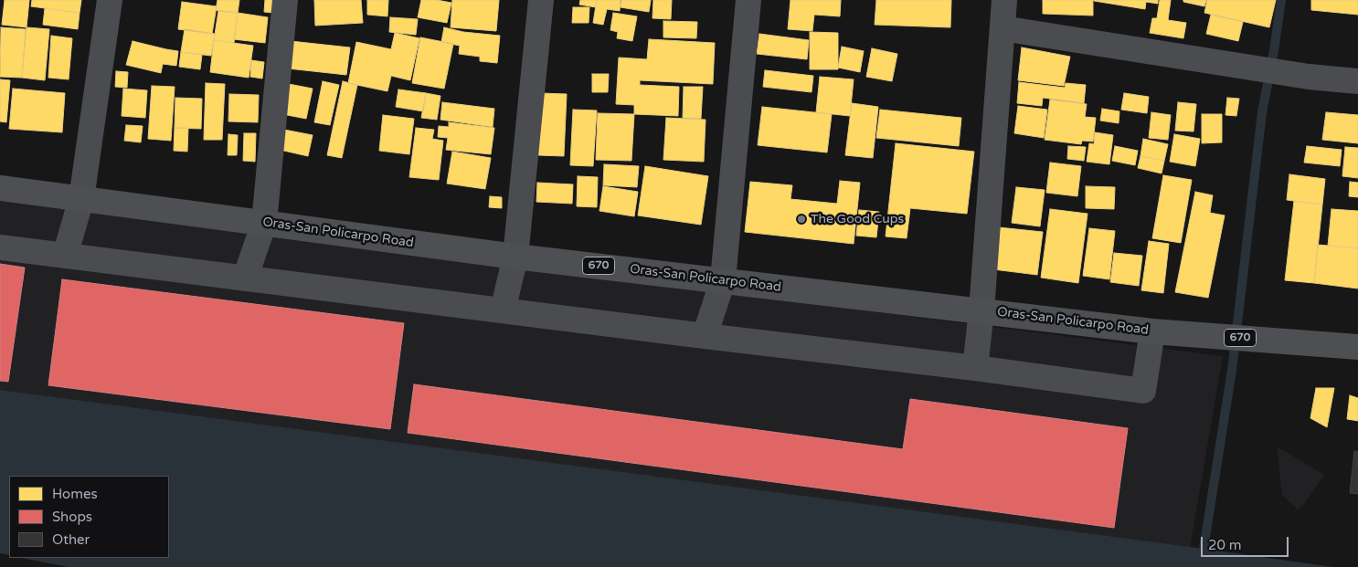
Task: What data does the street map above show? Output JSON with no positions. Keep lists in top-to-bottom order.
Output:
{
  "streets": {
    "main road": ["Oras-San Policarpo Road", "670"]
  },
  "places": ["The Good Cups"],
  "legend": ["Homes", "Shops", "Other"],
  "scale_bar": "20 m"
}
